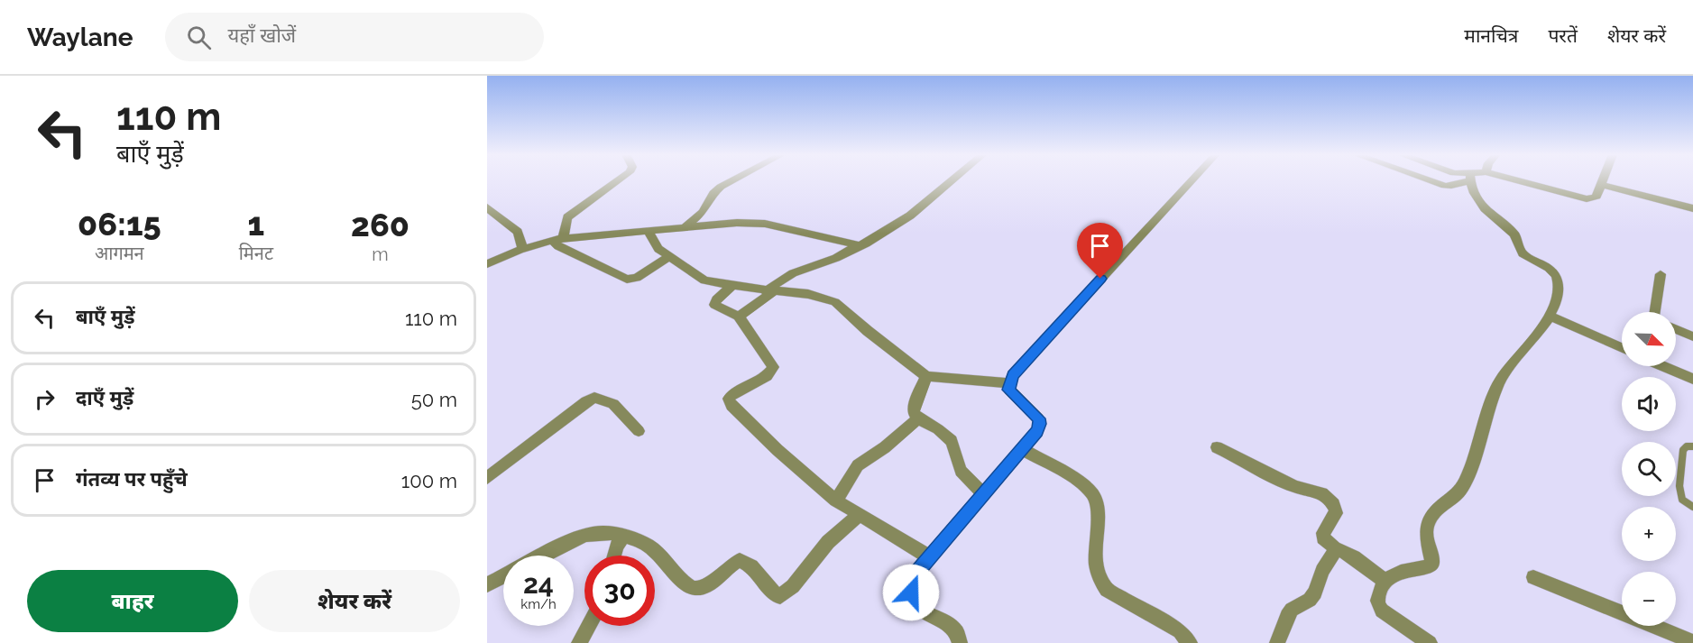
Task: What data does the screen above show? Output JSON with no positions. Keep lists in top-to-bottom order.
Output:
{
  "north": "bottom right",
  "page": {
    "header": "Waylane",
    "search": "यहाँ खोजें",
    "nav": ["मानचित्र", "परतें", "शेयर करें"],
    "turn": ["110 m", "बाएँ मुड़ें"],
    "eta": [
      "06:15",
      "आगमन",
      "1",
      "मिनट",
      "260",
      "m"
    ],
    "list": [
      {
        "name": "बाएँ मुड़ें",
        "value": "110 m"
      },
      {
        "name": "दाएँ मुड़ें",
        "value": "50 m"
      },
      {
        "name": "गंतव्य पर पहुँचे",
        "value": "100 m"
      }
    ],
    "map_buttons": ["+", "−"],
    "speed": "24 km/h",
    "limit": "30",
    "buttons": ["बाहर", "शेयर करें"]
  }
}
